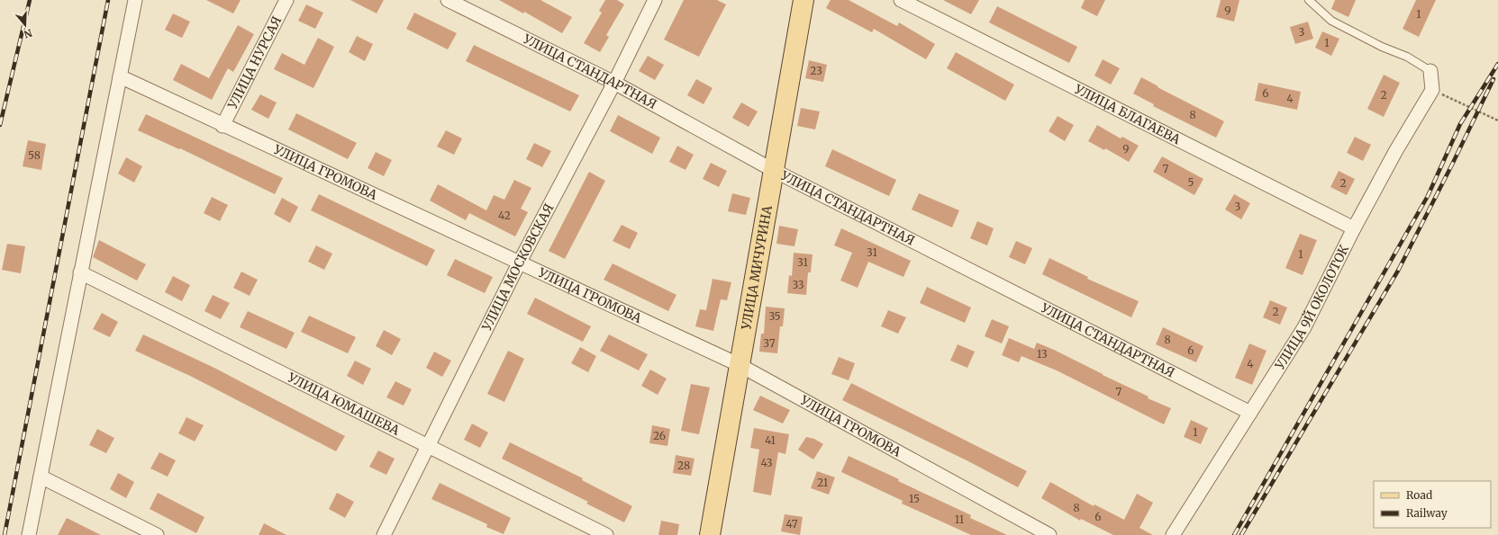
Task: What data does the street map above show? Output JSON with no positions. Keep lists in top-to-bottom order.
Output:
{
  "streets": {
    "main road": ["УЛИЦА МИЧУРИНА"],
    "street": [
      "УЛИЦА НУРСАЯ",
      "УЛИЦА СТАНДАРТНАЯ",
      "УЛИЦА БЛАГАЕВА",
      "УЛИЦА ГРОМОВА",
      "УЛИЦА МОСКОВСКАЯ",
      "УЛИЦА 9Й ОКОЛОТОК",
      "УЛИЦА ЮМАШЕВА"
    ]
  },
  "crossings": [
    ["УЛИЦА НУРСАЯ", "УЛИЦА ГРОМОВА"],
    ["УЛИЦА СТАНДАРТНАЯ", "УЛИЦА МОСКОВСКАЯ"],
    ["УЛИЦА СТАНДАРТНАЯ", "УЛИЦА МИЧУРИНА"],
    ["УЛИЦА СТАНДАРТНАЯ", "УЛИЦА 9Й ОКОЛОТОК"],
    ["УЛИЦА БЛАГАЕВА", "УЛИЦА 9Й ОКОЛОТОК"],
    ["УЛИЦА ГРОМОВА", "УЛИЦА МОСКОВСКАЯ"],
    ["УЛИЦА ГРОМОВА", "УЛИЦА МИЧУРИНА"],
    ["УЛИЦА МОСКОВСКАЯ", "УЛИЦА ЮМАШЕВА"]
  ],
  "house_numbers": [
    "9",
    "1",
    "3",
    "1",
    "23",
    "6",
    "2",
    "4",
    "8",
    "9",
    "58",
    "7",
    "5",
    "2",
    "3",
    "42",
    "31",
    "1",
    "31",
    "33",
    "2",
    "35",
    "8",
    "37",
    "6",
    "13",
    "4",
    "7",
    "1",
    "26",
    "41",
    "43",
    "28",
    "21",
    "15",
    "8",
    "6",
    "11",
    "47"
  ],
  "legend": ["Road", "Railway"],
  "north": "bottom"
}
